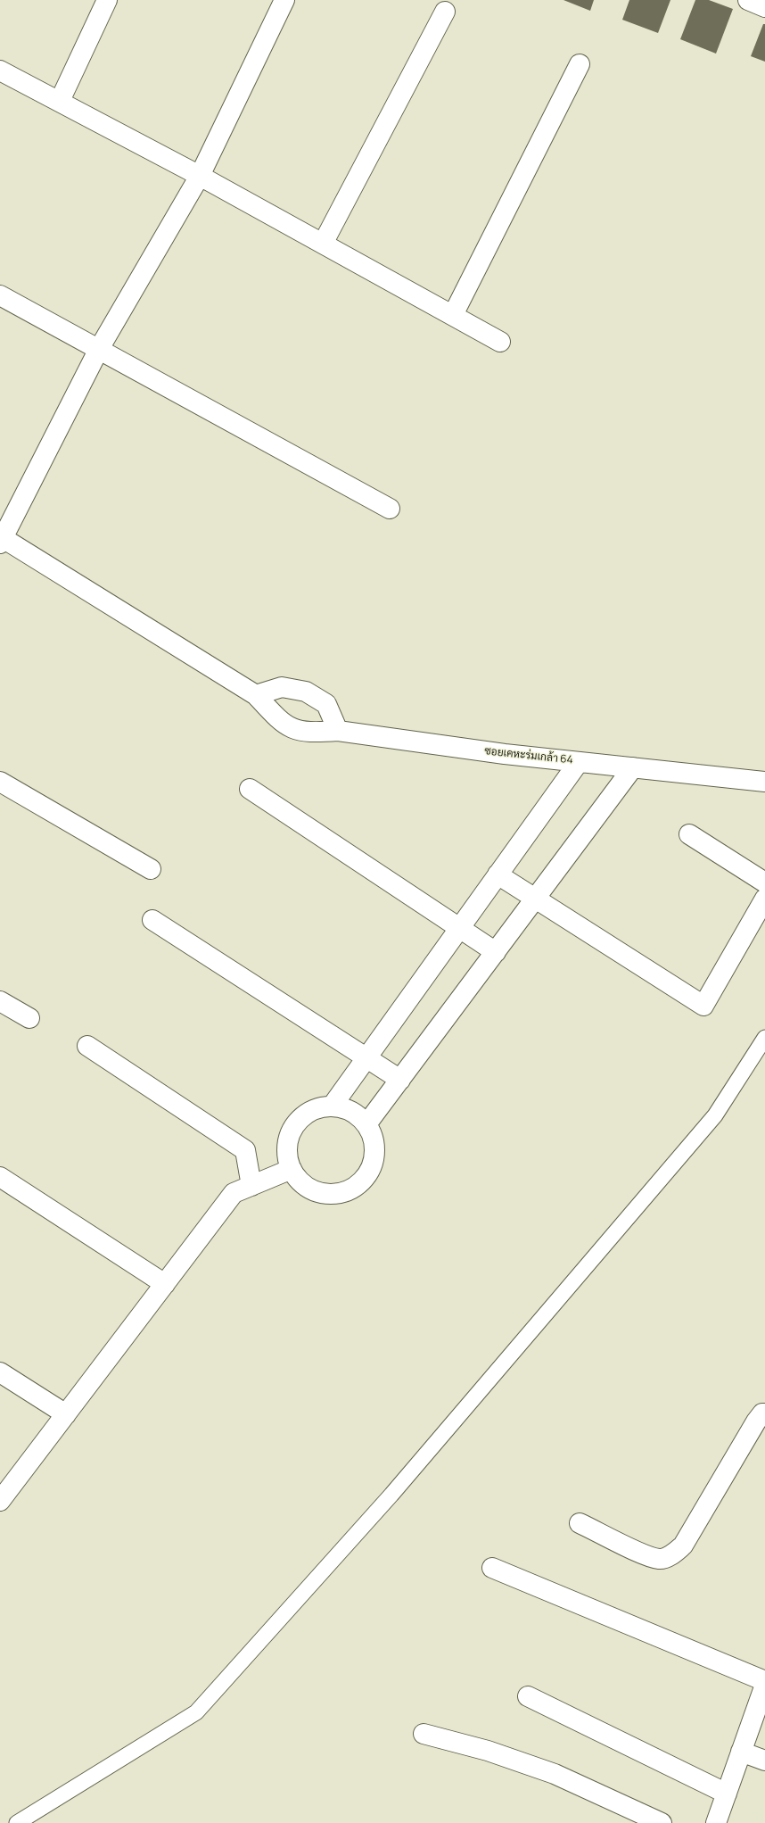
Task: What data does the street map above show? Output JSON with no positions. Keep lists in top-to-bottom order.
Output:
{
  "streets": {
    "street": ["ซอยเคหะร่มเกล้า 64"]
  }
}
